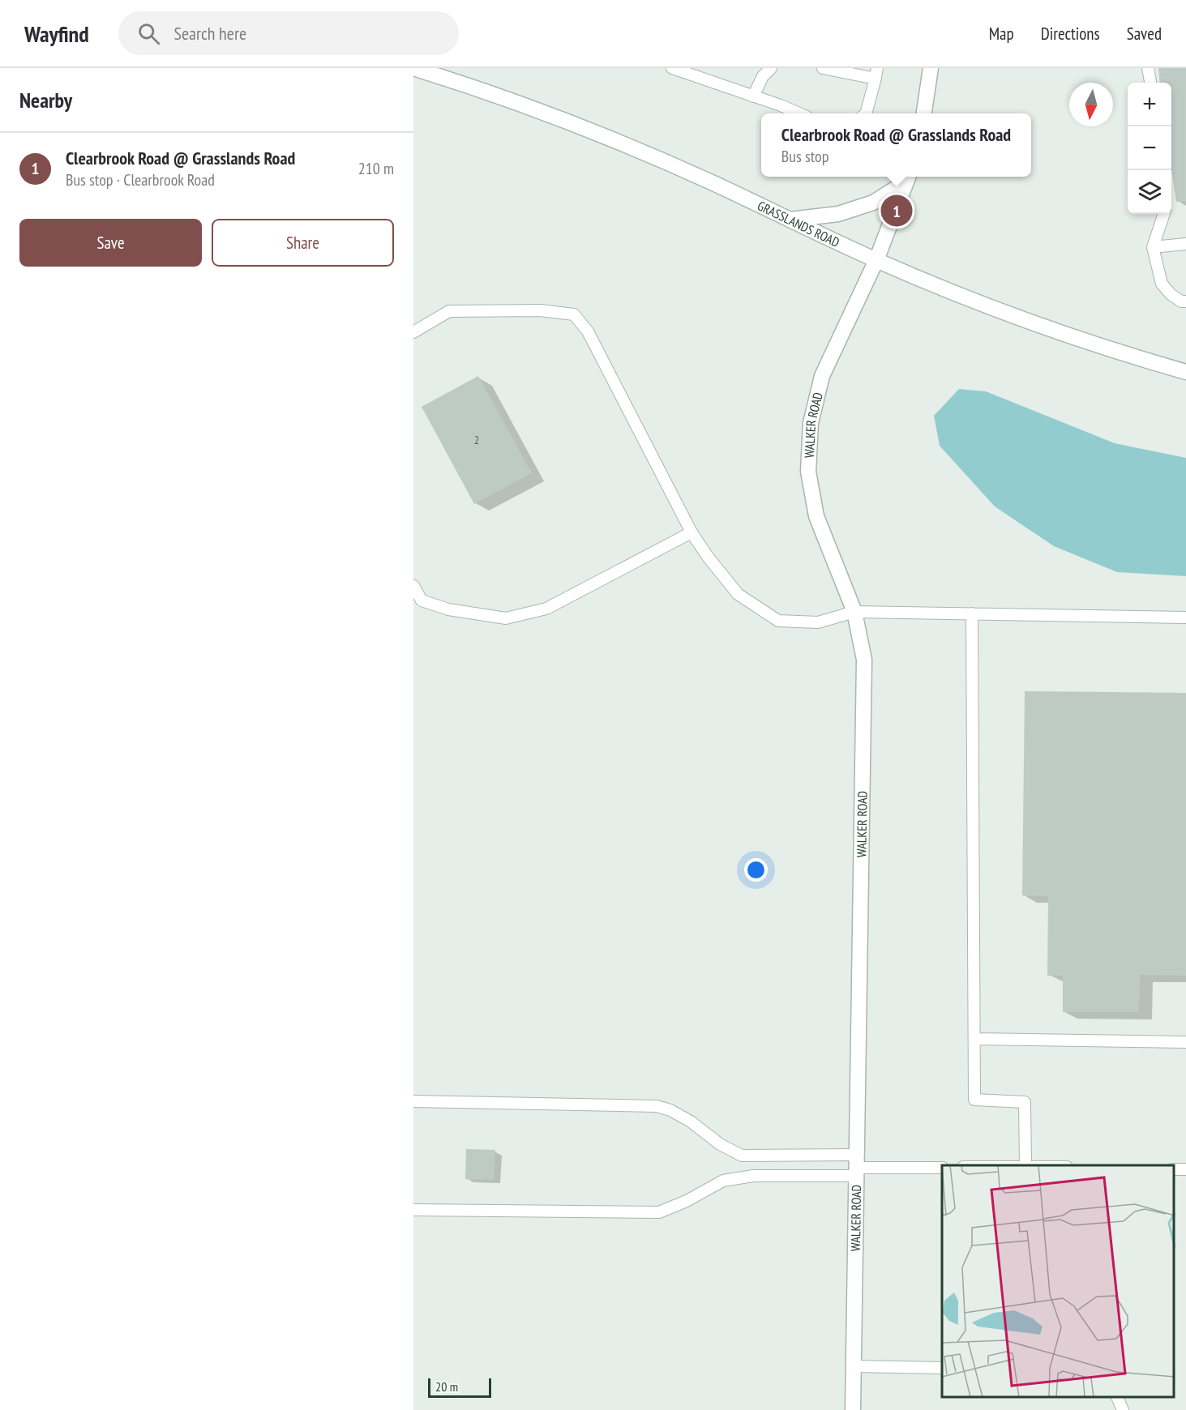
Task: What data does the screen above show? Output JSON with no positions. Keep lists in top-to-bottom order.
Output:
{
  "streets": {
    "street": ["GRASSLANDS ROAD", "WALKER ROAD"]
  },
  "crossings": [
    ["GRASSLANDS ROAD", "WALKER ROAD"]
  ],
  "house_numbers": ["2"],
  "scale_bar": "20 m",
  "north": "bottom",
  "page": {
    "header": "Wayfind",
    "search": "Search here",
    "nav": ["Map", "Directions", "Saved"],
    "heading": "Nearby",
    "map_buttons": ["+", "−"],
    "popup": ["Clearbrook Road @ Grasslands Road", "Bus stop"],
    "list": [
      {
        "mark": "1",
        "name": "Clearbrook Road @ Grasslands Road",
        "note": "Bus stop · Clearbrook Road",
        "value": "210 m"
      }
    ],
    "pins": "1",
    "buttons": ["Save", "Share"],
    "scale": "20 m"
  }
}
